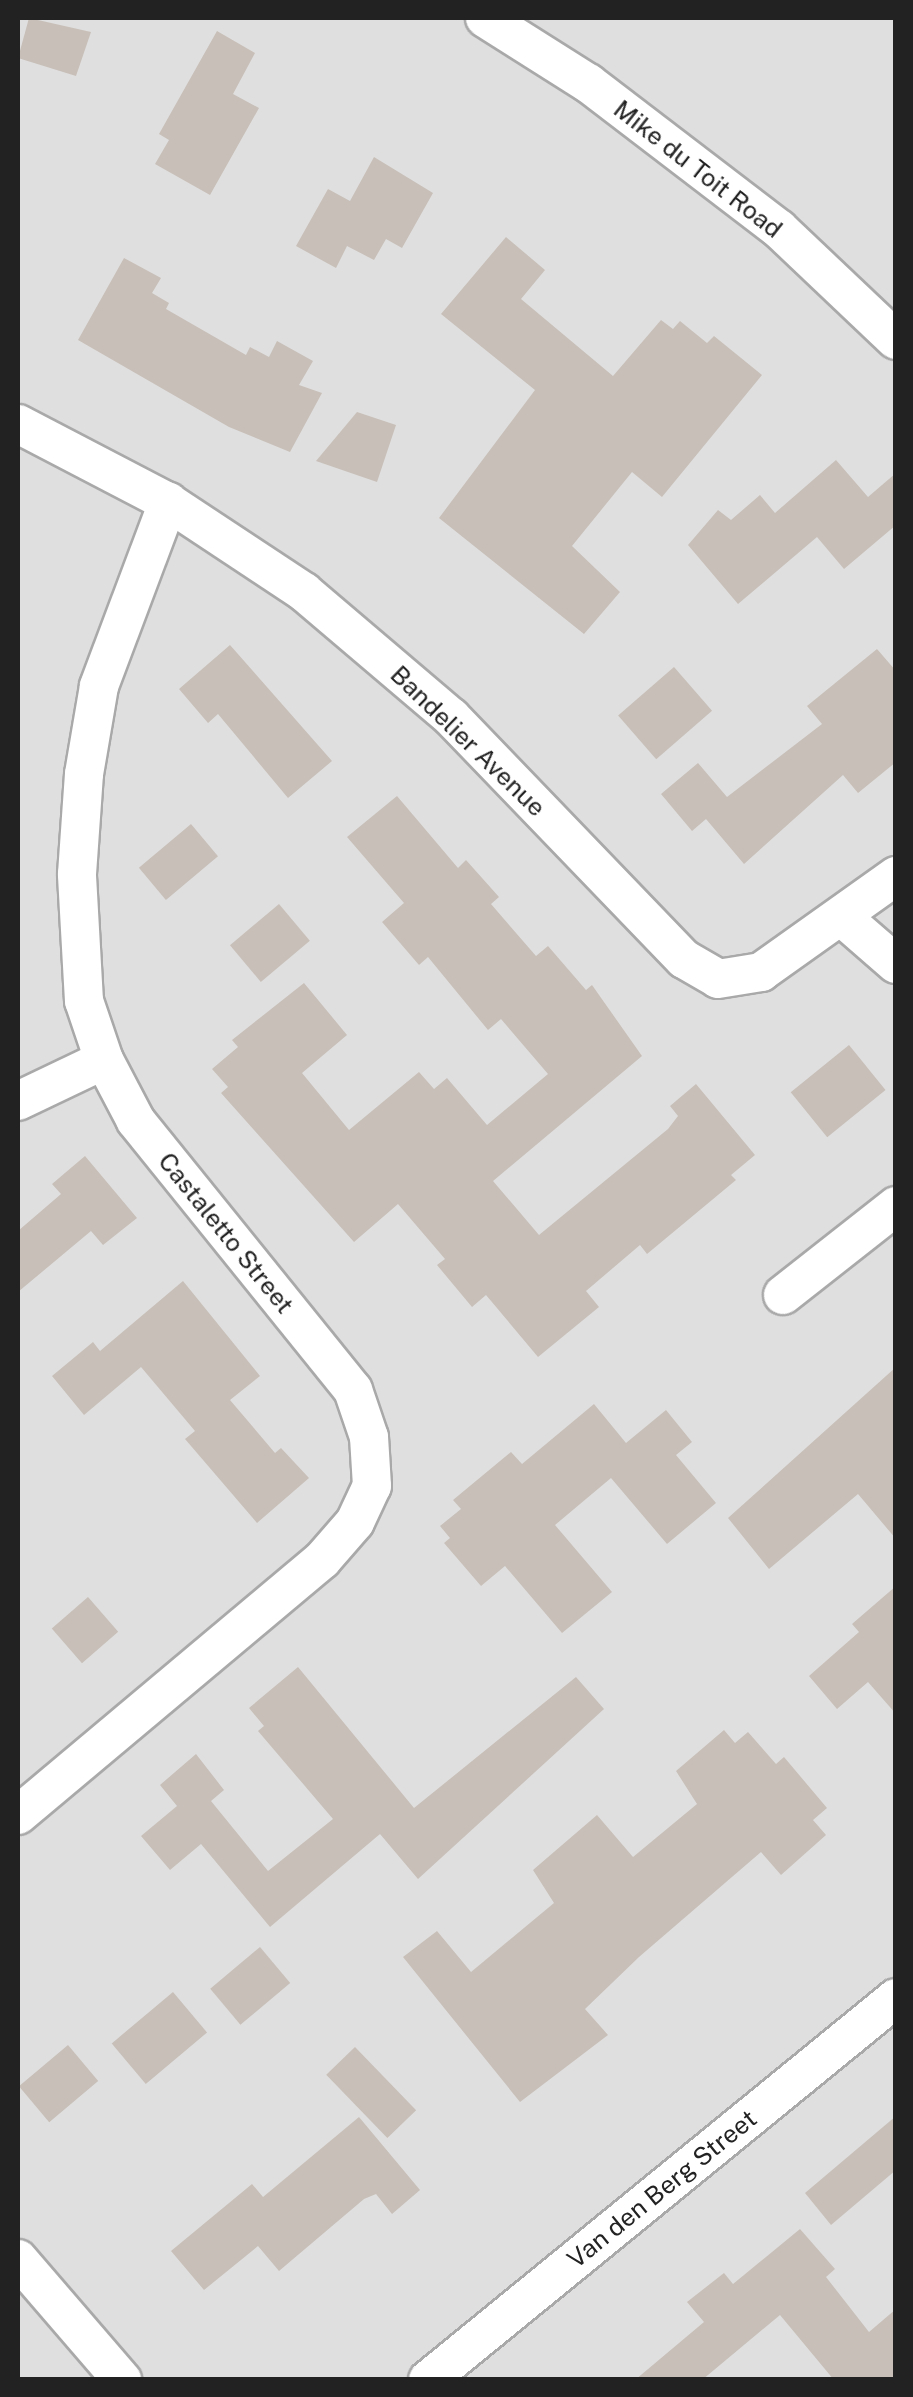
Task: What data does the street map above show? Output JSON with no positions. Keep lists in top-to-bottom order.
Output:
{
  "streets": {
    "street": [
      "Mike du Toit Road",
      "Bandelier Avenue",
      "Castaletto Street",
      "Van den Berg Street"
    ]
  },
  "crossings": [
    ["Bandelier Avenue", "Castaletto Street"]
  ]
}
